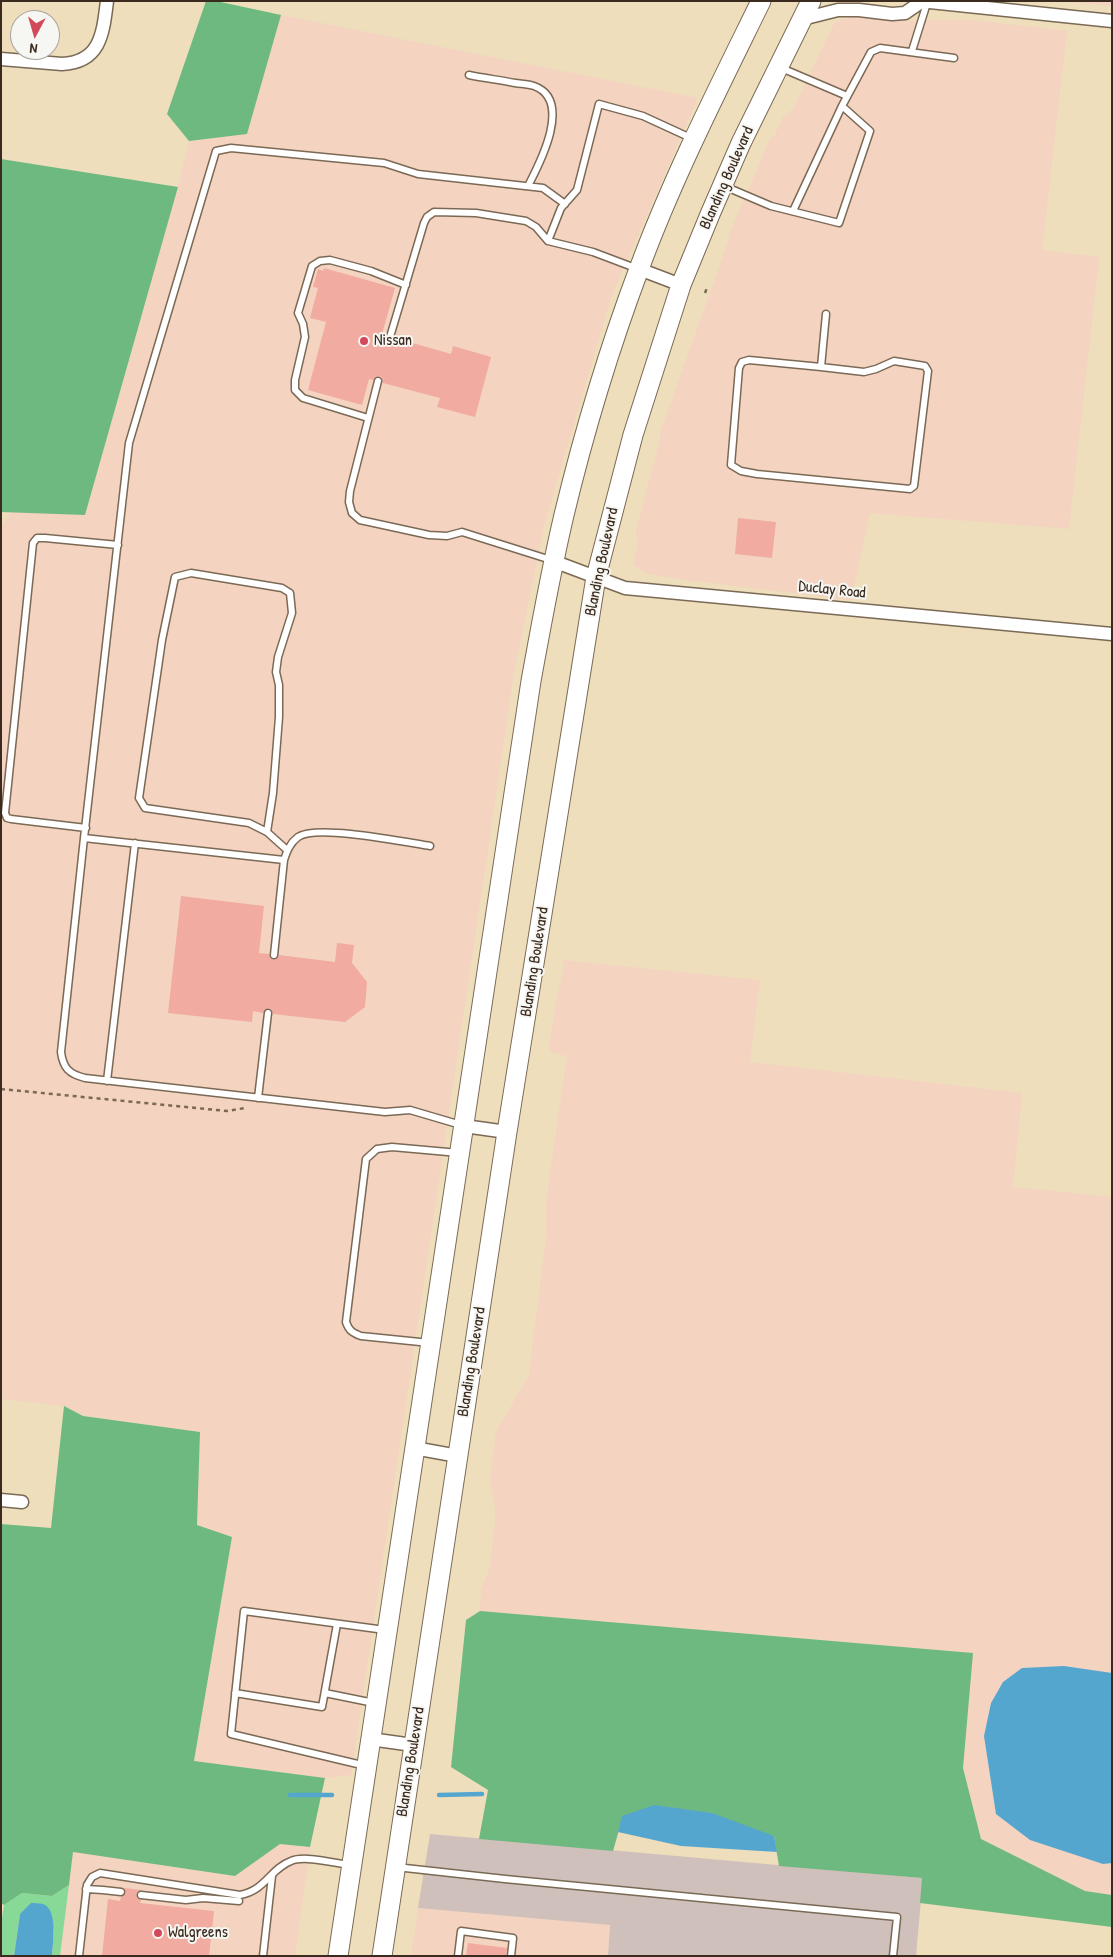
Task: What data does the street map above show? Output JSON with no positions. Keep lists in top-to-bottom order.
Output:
{
  "streets": {
    "main road": ["Blanding Boulevard"],
    "street": ["Duclay Road"]
  },
  "crossings": [
    ["Blanding Boulevard", "Duclay Road"]
  ],
  "places": ["Nissan", "Walgreens"],
  "north": "bottom"
}
